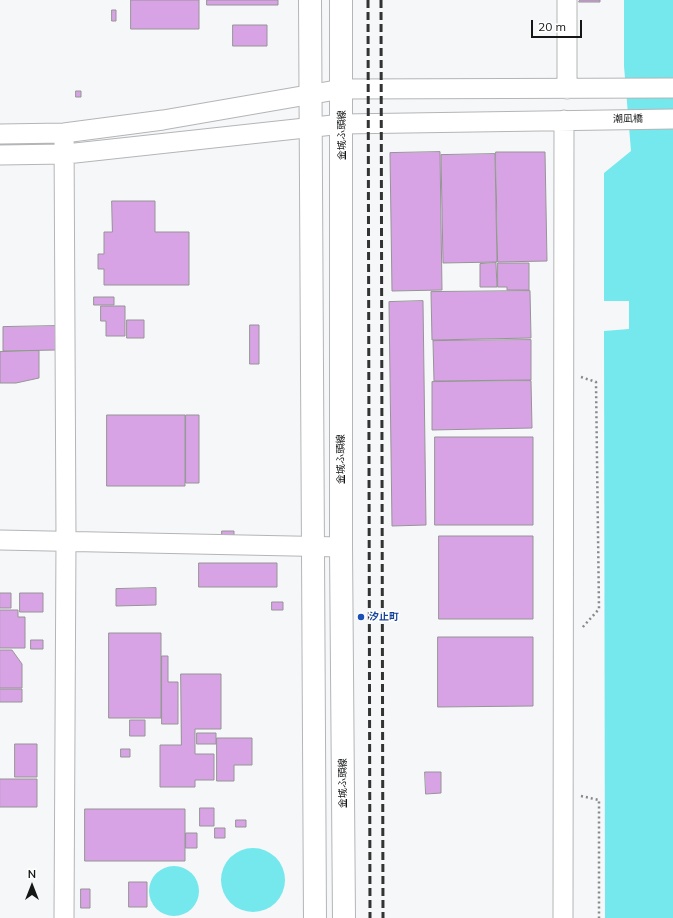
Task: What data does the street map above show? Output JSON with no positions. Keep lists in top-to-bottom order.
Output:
{
  "streets": {
    "main road": ["金城ふ頭線"],
    "street": ["潮凪橋"]
  },
  "crossings": [
    ["潮凪橋", "金城ふ頭線"]
  ],
  "places": ["汐止町"],
  "scale_bar": "20 m",
  "north": "top"
}
